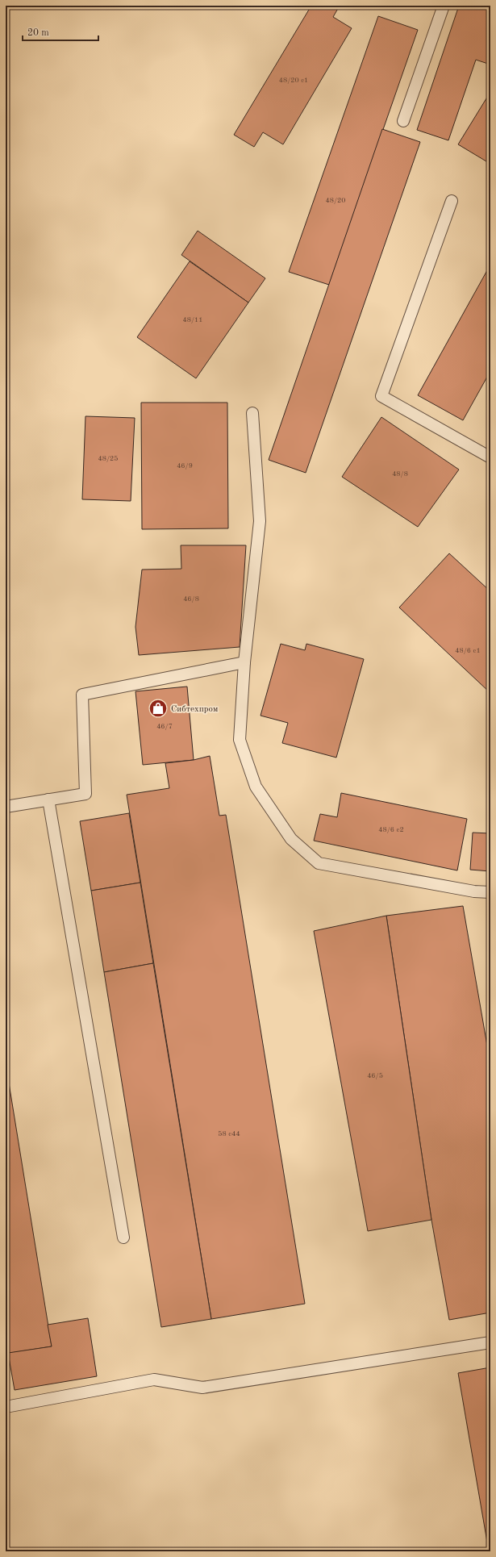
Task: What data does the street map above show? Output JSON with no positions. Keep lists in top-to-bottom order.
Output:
{
  "places": {
    "shop": ["Сибтехпром"]
  },
  "house_numbers": [
    "48/20 с1",
    "48/20",
    "48/11",
    "48/25",
    "46/9",
    "48/8",
    "46/8",
    "48/6 с1",
    "46/7",
    "48/6 с2",
    "46/5",
    "58 с44"
  ],
  "scale_bar": "20 m"
}
